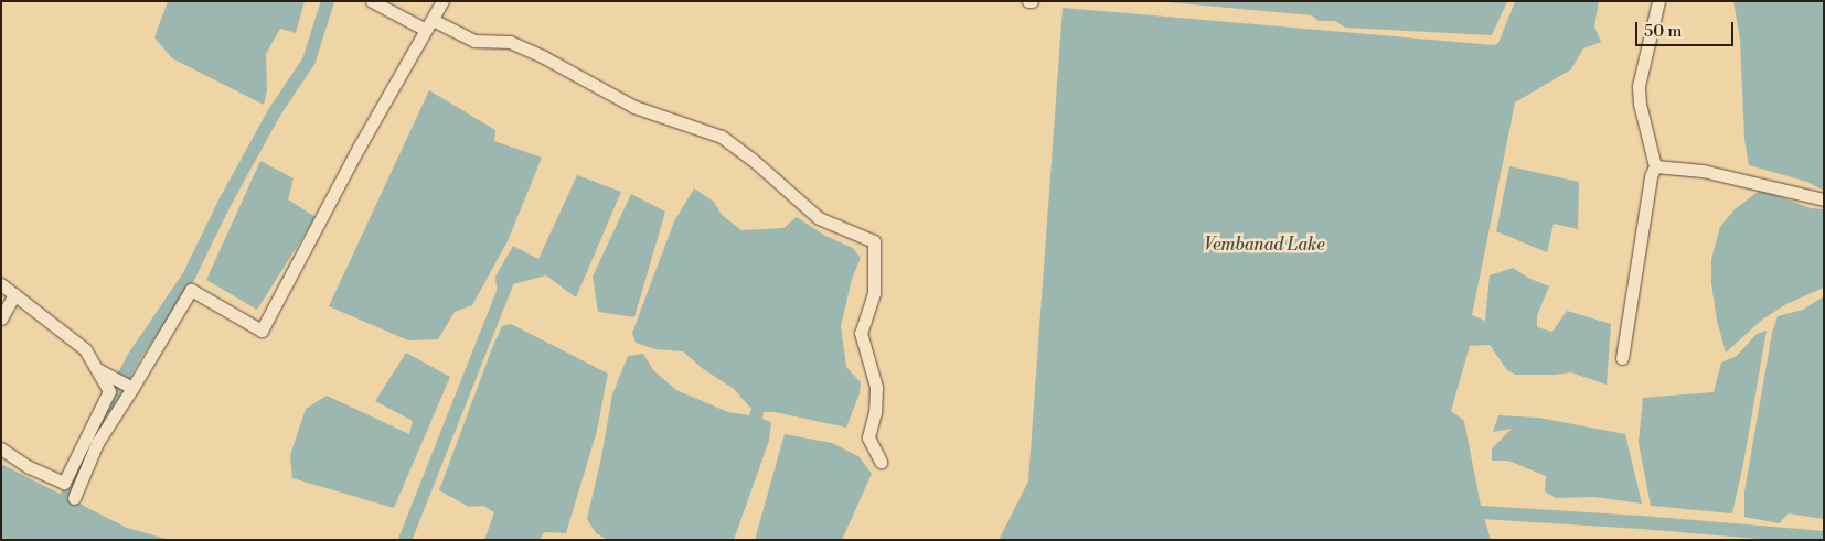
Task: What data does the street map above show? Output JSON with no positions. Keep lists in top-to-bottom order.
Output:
{
  "water": ["Vembanad Lake"],
  "scale_bar": "50 m"
}
